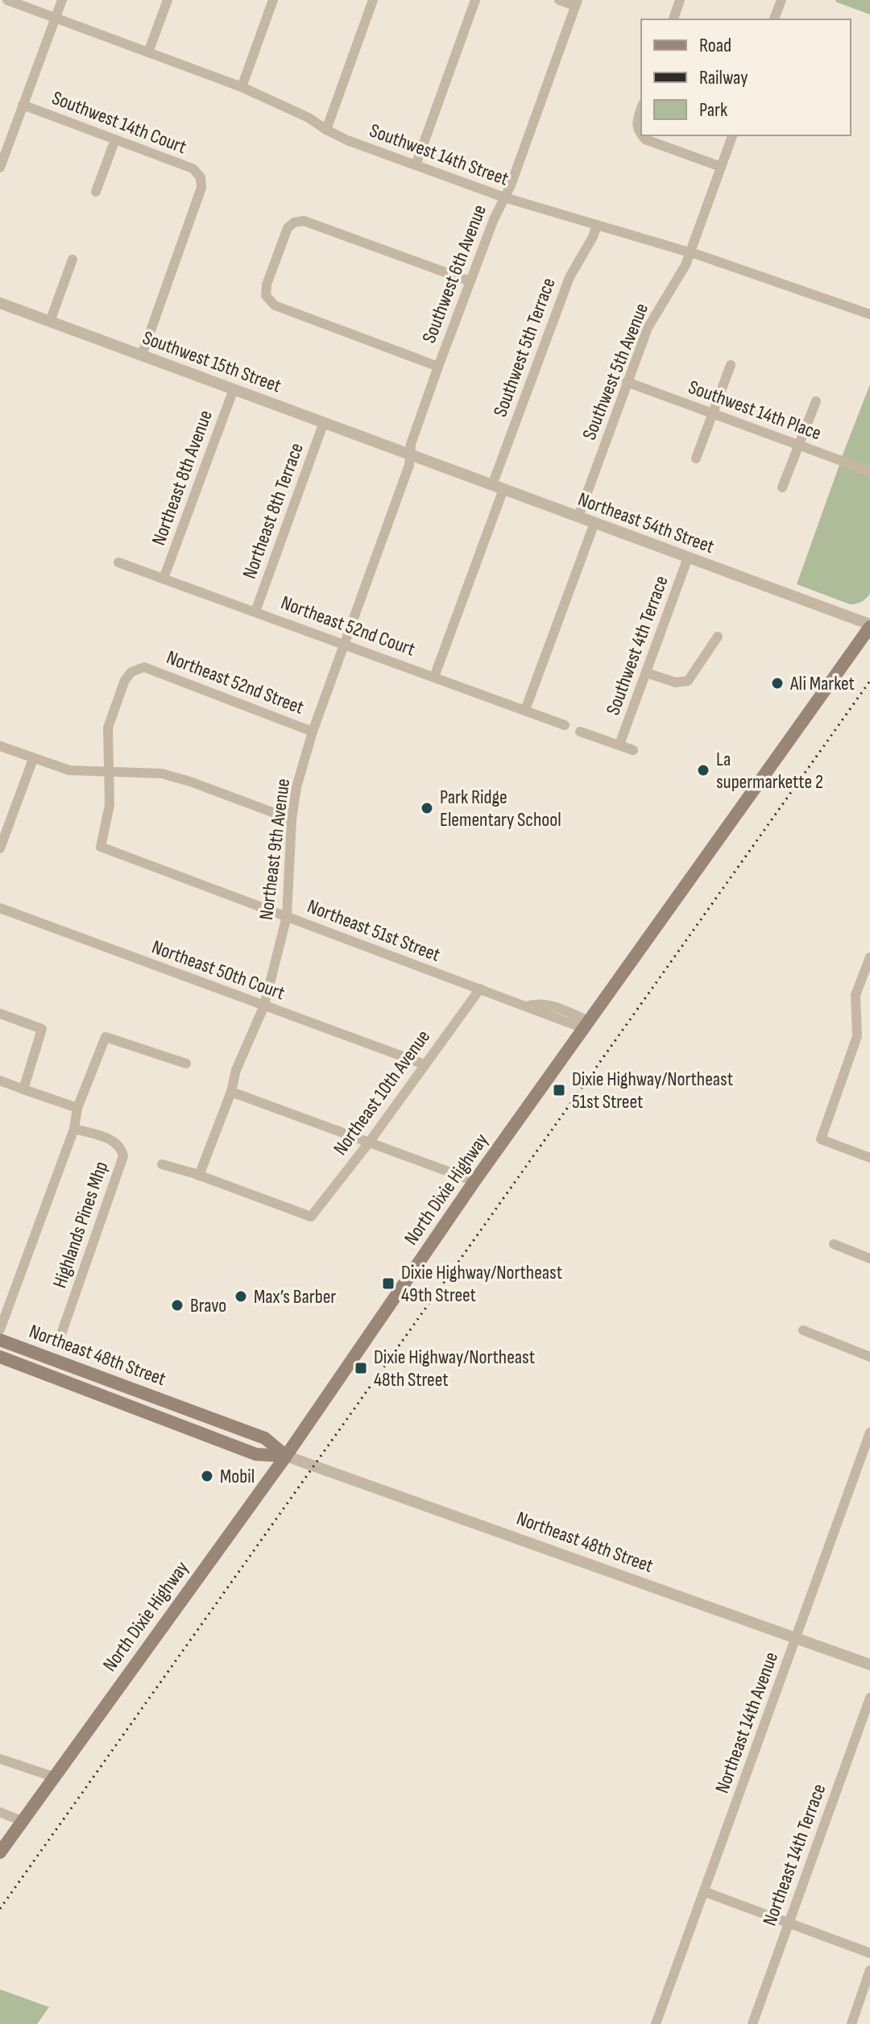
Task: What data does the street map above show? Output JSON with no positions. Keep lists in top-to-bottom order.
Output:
{
  "streets": {
    "main road": ["North Dixie Highway", "Northeast 48th Street"],
    "street": [
      "Southwest 14th Court",
      "Southwest 14th Street",
      "Southwest 6th Avenue",
      "Southwest 5th Terrace",
      "Southwest 15th Street",
      "Southwest 5th Avenue",
      "Southwest 14th Place",
      "Northeast 8th Avenue",
      "Northeast 8th Terrace",
      "Northeast 54th Street",
      "Northeast 52nd Court",
      "Southwest 4th Terrace",
      "Northeast 52nd Street",
      "Northeast 9th Avenue",
      "Northeast 51st Street",
      "Northeast 50th Court",
      "Northeast 10th Avenue",
      "Highlands Pines Mhp",
      "Northeast 14th Avenue",
      "Northeast 14th Terrace"
    ]
  },
  "crossings": [
    ["Southwest 14th Court", "Southwest 15th Street"],
    ["Southwest 14th Street", "Southwest 6th Avenue"],
    ["Southwest 14th Street", "Southwest 5th Terrace"],
    ["Southwest 14th Street", "Southwest 5th Avenue"],
    ["Southwest 6th Avenue", "Southwest 15th Street"],
    ["Southwest 6th Avenue", "Northeast 54th Street"],
    ["Southwest 6th Avenue", "Northeast 9th Avenue"],
    ["Southwest 5th Terrace", "Northeast 54th Street"],
    ["Southwest 5th Terrace", "Northeast 52nd Court"],
    ["Southwest 15th Street", "Northeast 8th Avenue"],
    ["Southwest 15th Street", "Northeast 8th Terrace"],
    ["Southwest 15th Street", "Northeast 54th Street"],
    ["Southwest 15th Street", "Northeast 9th Avenue"],
    ["Southwest 5th Avenue", "Southwest 14th Place"],
    ["Southwest 5th Avenue", "Northeast 54th Street"],
    ["Northeast 8th Avenue", "Northeast 52nd Court"],
    ["Northeast 8th Terrace", "Northeast 52nd Court"],
    ["Northeast 54th Street", "Southwest 4th Terrace"],
    ["Northeast 54th Street", "Northeast 9th Avenue"],
    ["Northeast 54th Street", "North Dixie Highway"],
    ["Northeast 52nd Court", "Northeast 9th Avenue"],
    ["Northeast 52nd Street", "Northeast 9th Avenue"],
    ["Northeast 52nd Street", "Northeast 51st Street"],
    ["Northeast 9th Avenue", "Northeast 51st Street"],
    ["Northeast 9th Avenue", "Northeast 50th Court"],
    ["Northeast 9th Avenue", "Northeast 10th Avenue"],
    ["Northeast 51st Street", "Northeast 10th Avenue"],
    ["Northeast 51st Street", "North Dixie Highway"],
    ["Northeast 50th Court", "Northeast 10th Avenue"],
    ["North Dixie Highway", "Northeast 48th Street"],
    ["Northeast 48th Street", "Northeast 14th Avenue"]
  ],
  "places": {
    "other": [
      "Ali Market",
      "La supermarkette 2",
      "Park Ridge Elementary School",
      "Max’s Barber",
      "Bravo",
      "Mobil"
    ],
    "transit": ["Dixie Highway/Northeast 51st Street", "Dixie Highway/Northeast 49th Street", "Dixie Highway/Northeast 48th Street"]
  },
  "legend": ["Road", "Railway", "Park"]
}
